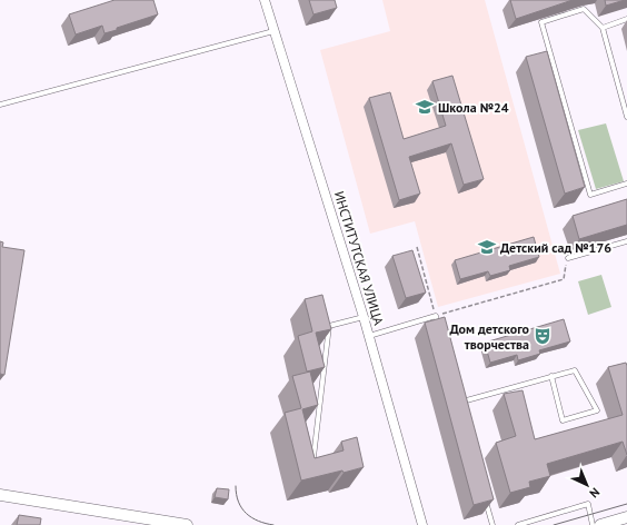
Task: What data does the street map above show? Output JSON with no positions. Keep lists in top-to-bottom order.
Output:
{
  "streets": {
    "street": ["ИНСТИТУТСКАЯ УЛИЦА"]
  },
  "places": {
    "school or university": ["Школа №24", "Детский сад №176"],
    "theatre": ["Дом детского творчества"]
  },
  "north": "bottom right"
}
